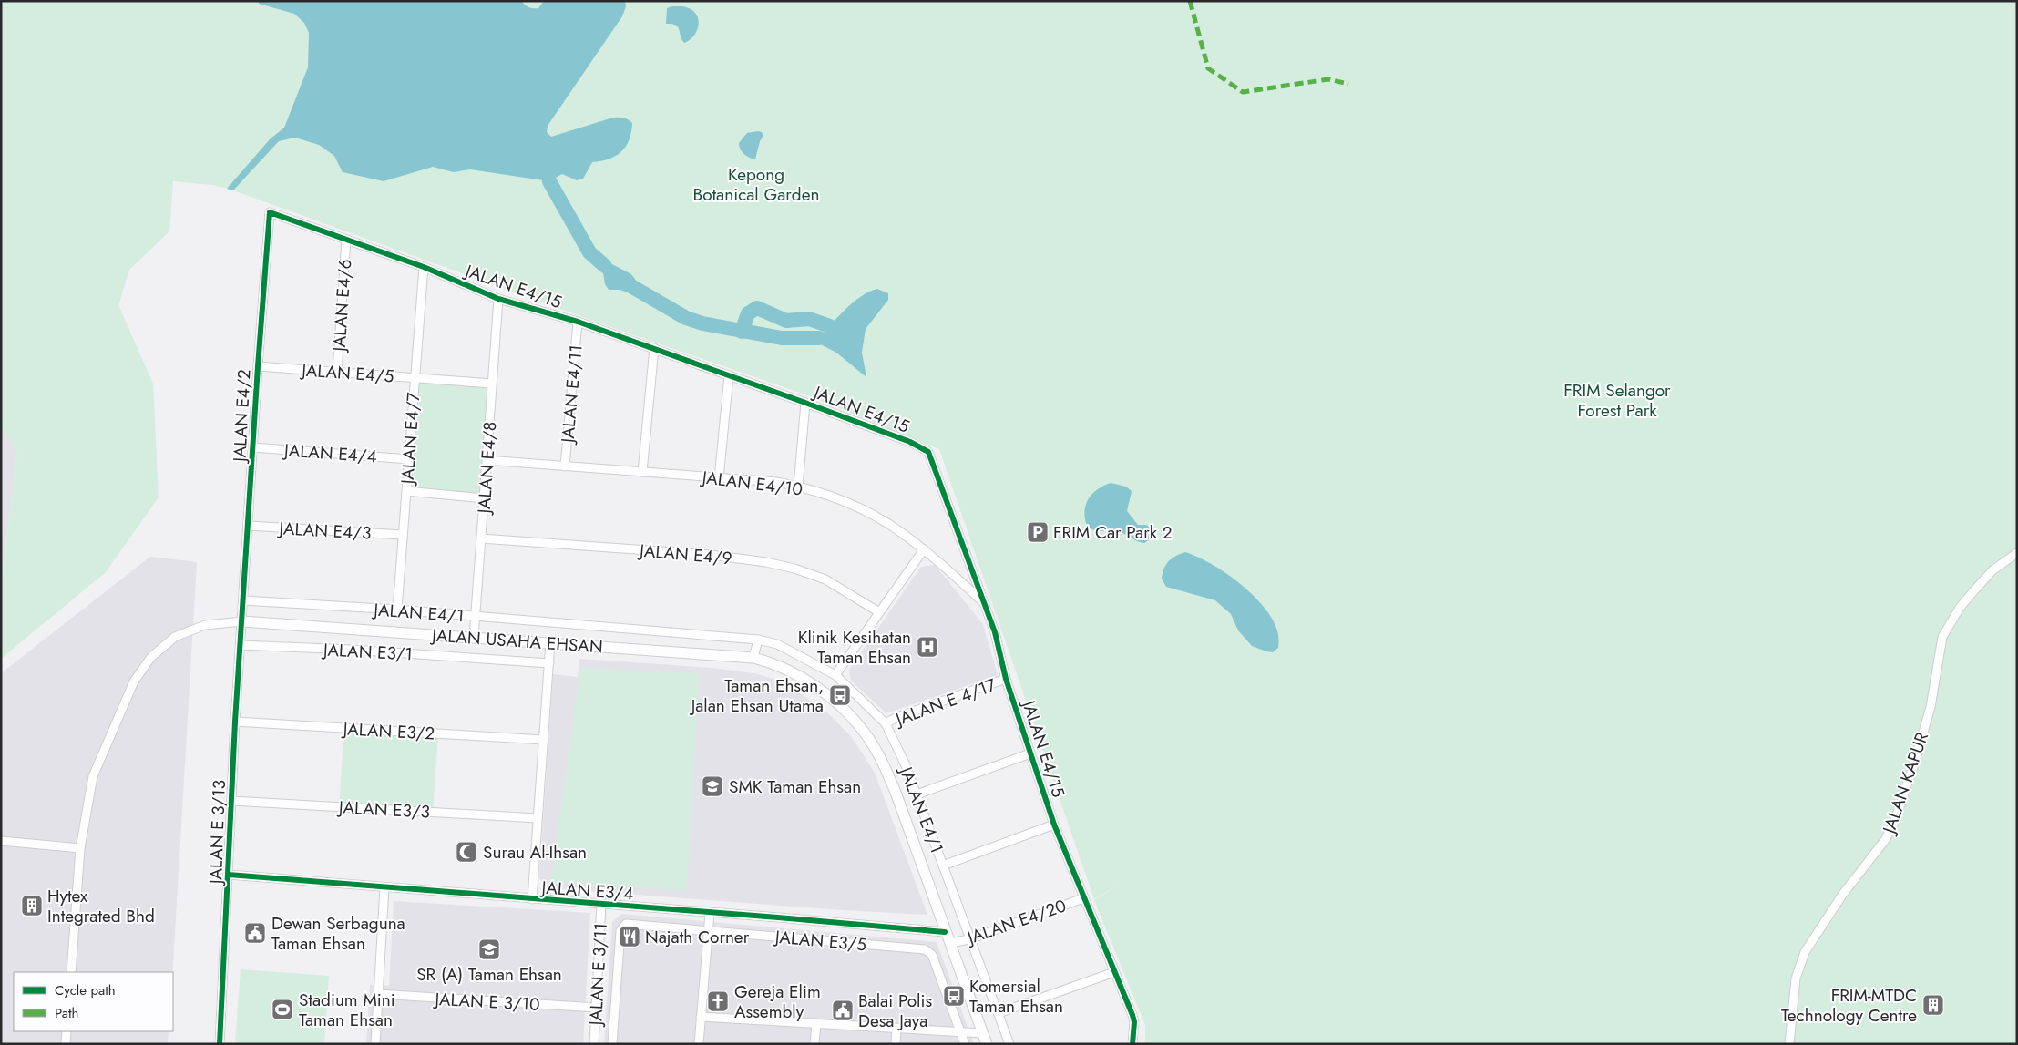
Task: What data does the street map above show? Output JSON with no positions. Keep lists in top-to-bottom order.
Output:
{
  "streets": {
    "street": [
      "JALAN E4/15",
      "JALAN E4/6",
      "JALAN E4/5",
      "JALAN E4/11",
      "JALAN E4/2",
      "JALAN E4/7",
      "JALAN E4/4",
      "JALAN E4/8",
      "JALAN E4/10",
      "JALAN E4/3",
      "JALAN E4/9",
      "JALAN E4/1",
      "JALAN USAHA EHSAN",
      "JALAN E3/1",
      "JALAN E 4/17",
      "JALAN E3/2",
      "JALAN KAPUR",
      "JALAN E3/3",
      "JALAN E 3/13",
      "JALAN E3/4",
      "JALAN E4/20",
      "JALAN E3/5",
      "JALAN E 3/11",
      "JALAN E 3/10"
    ]
  },
  "crossings": [
    ["JALAN E4/15", "JALAN E4/6"],
    ["JALAN E4/15", "JALAN E4/11"],
    ["JALAN E4/15", "JALAN E4/2"],
    ["JALAN E4/15", "JALAN E4/7"],
    ["JALAN E4/15", "JALAN E4/8"],
    ["JALAN E4/15", "JALAN E4/10"],
    ["JALAN E4/15", "JALAN E 4/17"],
    ["JALAN E4/15", "JALAN E4/20"],
    ["JALAN E4/6", "JALAN E4/5"],
    ["JALAN E4/5", "JALAN E4/2"],
    ["JALAN E4/5", "JALAN E4/7"],
    ["JALAN E4/5", "JALAN E4/8"],
    ["JALAN E4/11", "JALAN E4/10"],
    ["JALAN E4/2", "JALAN E4/4"],
    ["JALAN E4/2", "JALAN E4/3"],
    ["JALAN E4/2", "JALAN E4/1"],
    ["JALAN E4/2", "JALAN USAHA EHSAN"],
    ["JALAN E4/2", "JALAN E 3/13"],
    ["JALAN E4/7", "JALAN E4/4"],
    ["JALAN E4/7", "JALAN E4/3"],
    ["JALAN E4/7", "JALAN E4/1"],
    ["JALAN E4/8", "JALAN E4/10"],
    ["JALAN E4/8", "JALAN E4/9"],
    ["JALAN E4/8", "JALAN E4/1"],
    ["JALAN E4/8", "JALAN USAHA EHSAN"],
    ["JALAN E4/1", "JALAN E 4/17"],
    ["JALAN E4/1", "JALAN E4/20"],
    ["JALAN USAHA EHSAN", "JALAN E 3/13"],
    ["JALAN USAHA EHSAN", "JALAN E3/4"],
    ["JALAN USAHA EHSAN", "JALAN E4/20"],
    ["JALAN E3/1", "JALAN E 3/13"],
    ["JALAN E3/2", "JALAN E 3/13"],
    ["JALAN E3/3", "JALAN E 3/13"],
    ["JALAN E 3/13", "JALAN E3/4"],
    ["JALAN E3/4", "JALAN E 3/11"],
    ["JALAN E 3/11", "JALAN E 3/10"]
  ],
  "parks": ["Kepong Botanical Garden", "FRIM Selangor Forest Park"],
  "places": {
    "parking": ["FRIM Car Park 2"],
    "hospital": ["Klinik Kesihatan Taman Ehsan"],
    "bus stop": ["Taman Ehsan, Jalan Ehsan Utama", "Komersial Taman Ehsan"],
    "school or university": ["SMK Taman Ehsan", "SR (A) Taman Ehsan"],
    "mosque": ["Surau Al-Ihsan"],
    "building": ["Hytex Integrated Bhd", "FRIM-MTDC Technology Centre"],
    "public building": ["Dewan Serbaguna Taman Ehsan", "Balai Polis Desa Jaya"],
    "restaurant": ["Najath Corner"],
    "church": ["Gereja Elim Assembly"],
    "sports": ["Stadium Mini Taman Ehsan"]
  },
  "legend": ["Cycle path", "Path"]
}
